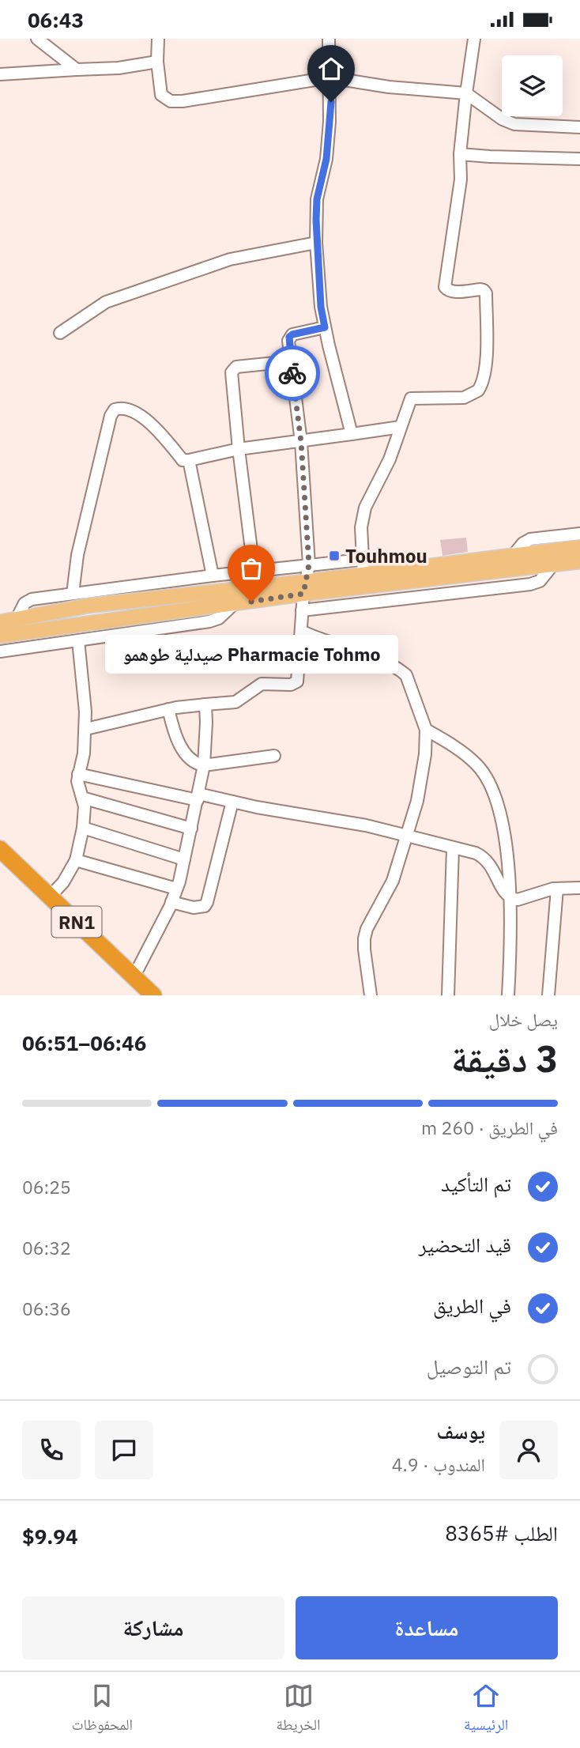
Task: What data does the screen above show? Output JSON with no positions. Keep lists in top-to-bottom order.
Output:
{
  "streets": {
    "highway": ["RN1"]
  },
  "places": {
    "transit": ["Touhmou"],
    "other": ["Pharmacie Tohmo صيدلية طوهمو"]
  },
  "page": {
    "status": "06:43",
    "bubble": "Pharmacie Tohmo صيدلية طوهمو",
    "heading": ["3 دقيقة", "يصل خلال", "06:46–06:51"],
    "panel": [
      "يوسف",
      "المندوب · 4.9",
      "الطلب #8365",
      "$9.94"
    ],
    "bar": "في الطريق · 260 m",
    "list": [
      ["تم التأكيد", "06:25"],
      ["قيد التحضير", "06:32"],
      ["في الطريق", "06:36"],
      "تم التوصيل"
    ],
    "buttons": ["مساعدة", "مشاركة"],
    "tabs": ["الرئيسية", "الخريطة", "المحفوظات"]
  }
}
